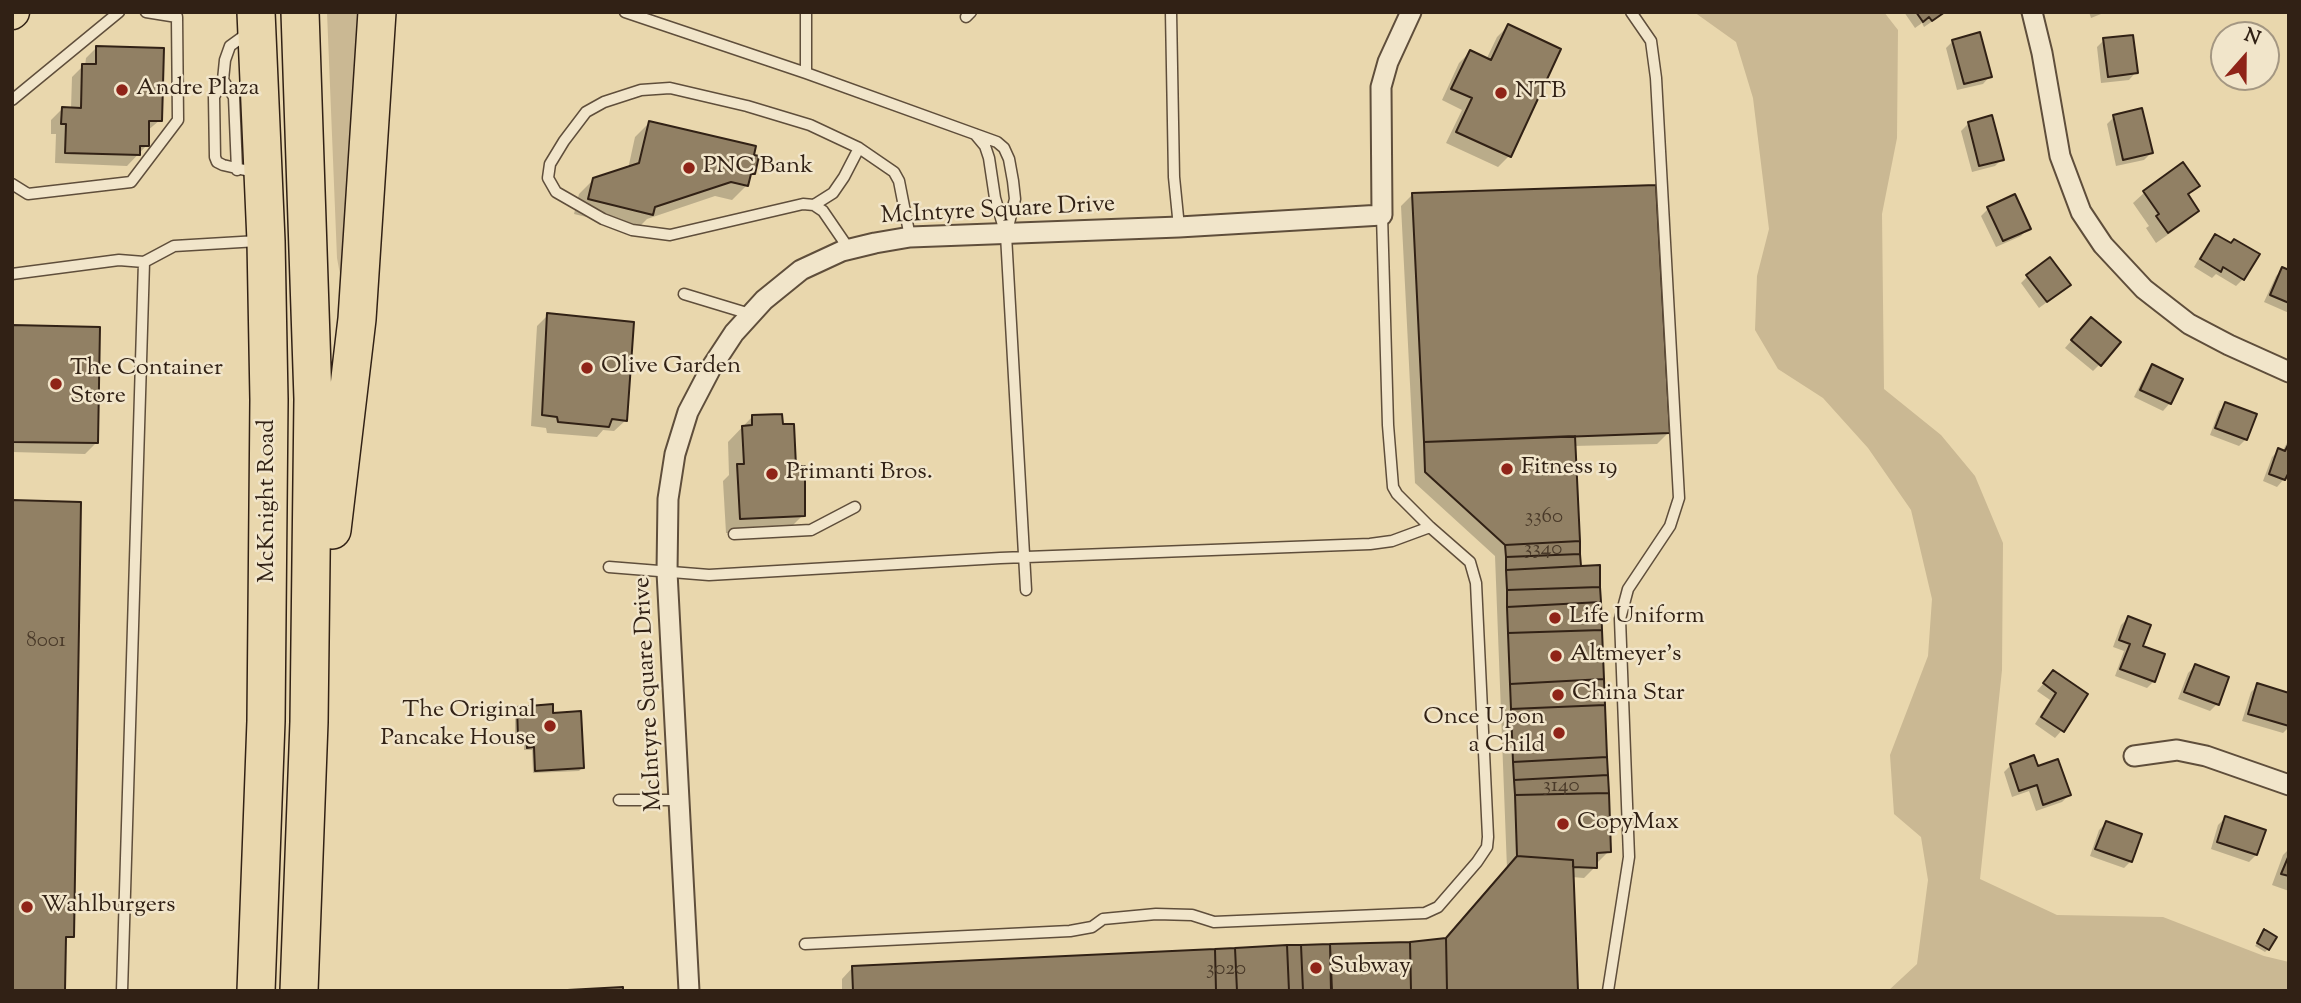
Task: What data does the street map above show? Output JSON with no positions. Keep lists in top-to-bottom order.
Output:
{
  "streets": {
    "highway": ["McKnight Road"],
    "street": ["McIntyre Square Drive"]
  },
  "places": [
    "Andre Plaza",
    "NTB",
    "PNC Bank",
    "Olive Garden",
    "The Container Store",
    "Fitness 19",
    "Primanti Bros.",
    "Life Uniform",
    "Altmeyer's",
    "China Star",
    "The Original Pancake House",
    "Once Upon a Child",
    "CopyMax",
    "Wahlburgers",
    "Subway"
  ],
  "house_numbers": [
    "3360",
    "3340",
    "8001",
    "3140",
    "3020"
  ],
  "north": "top"
}
